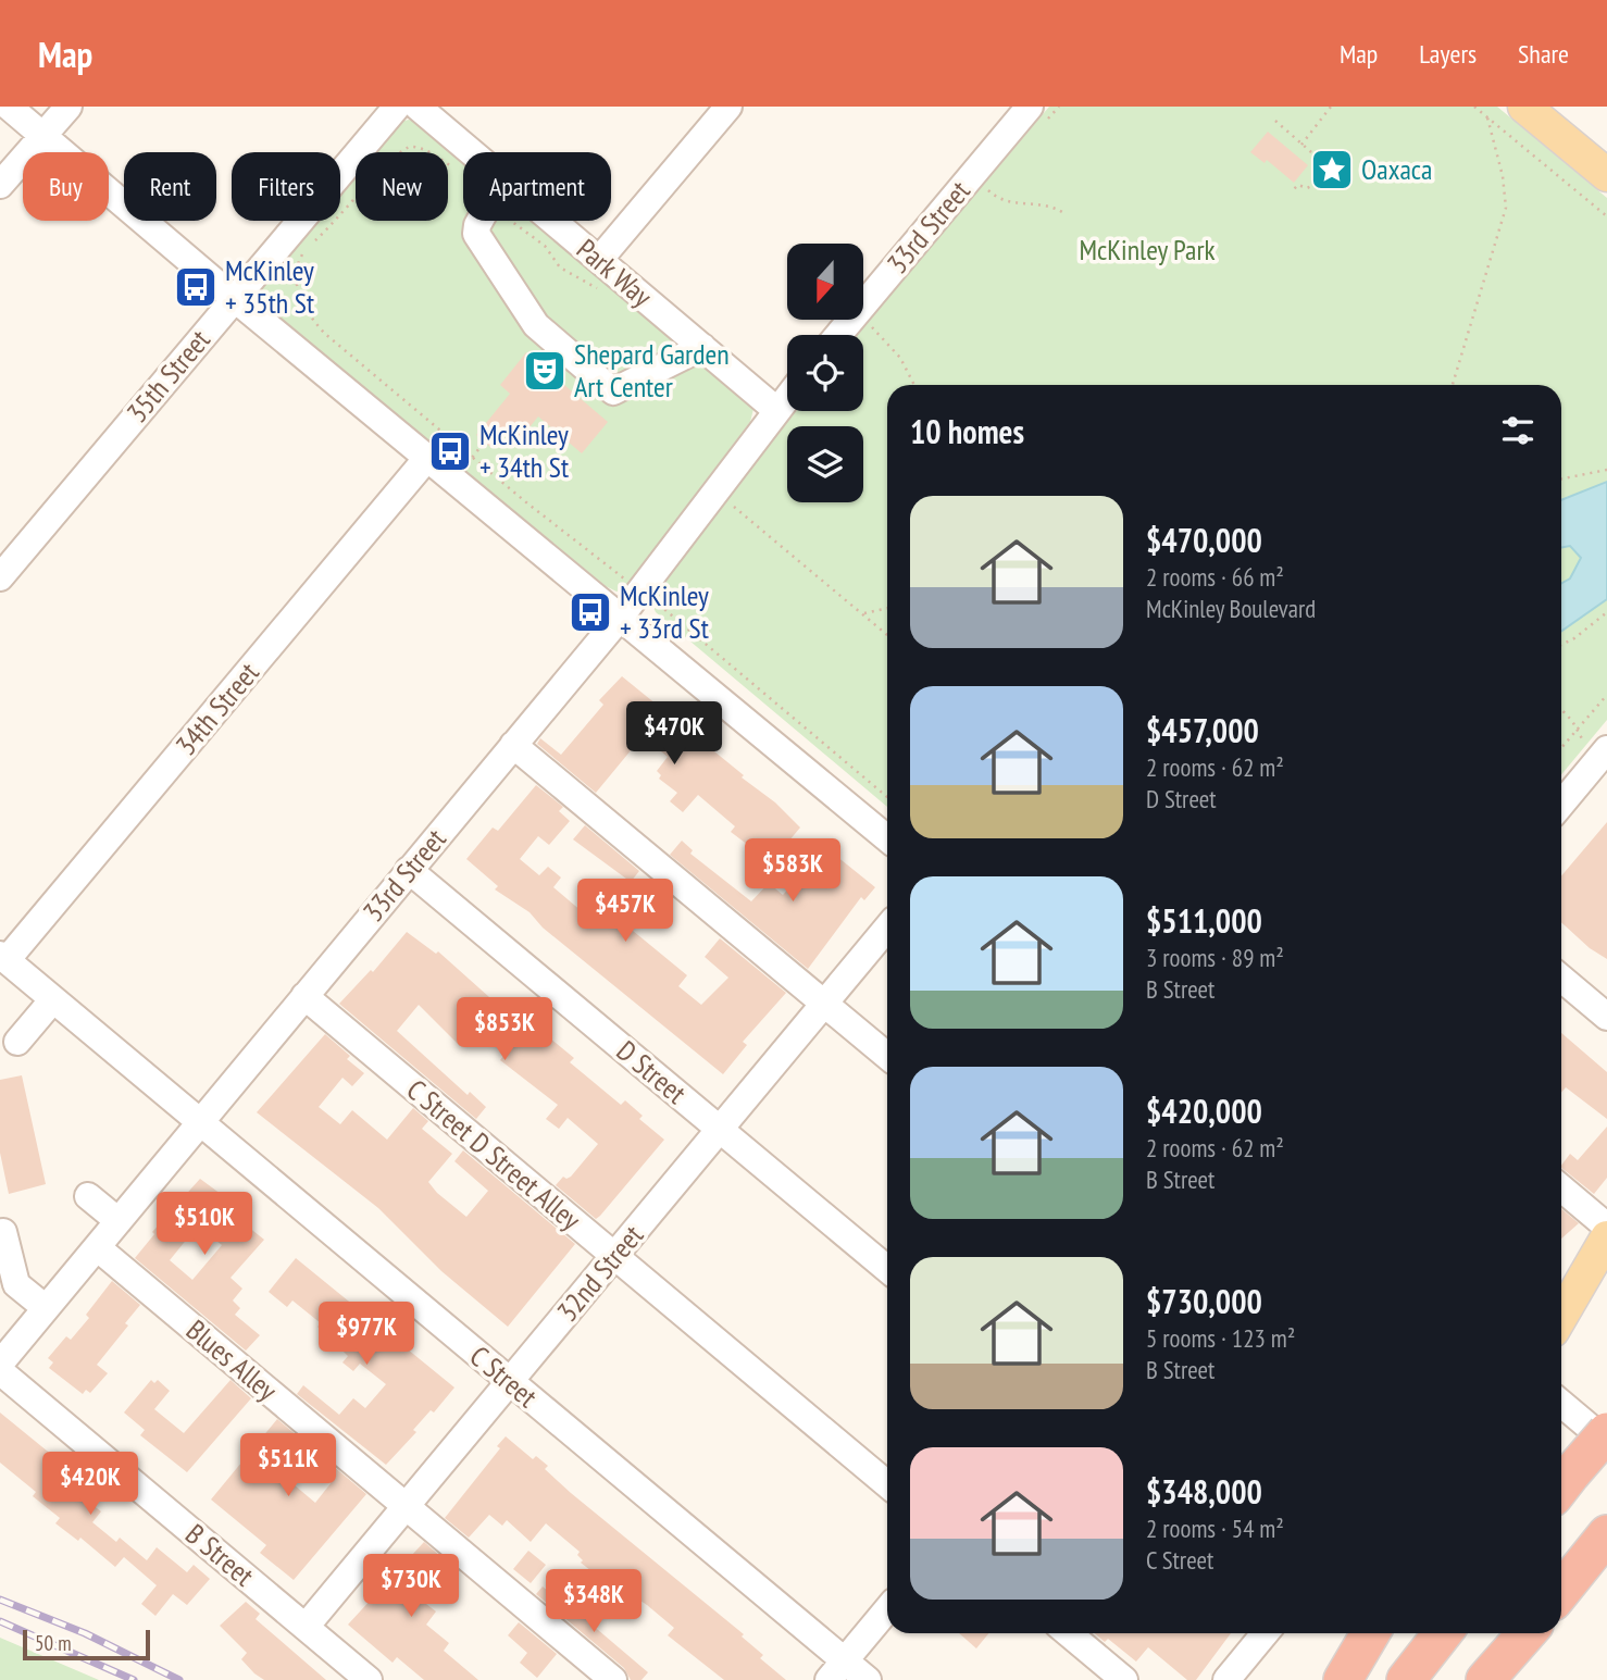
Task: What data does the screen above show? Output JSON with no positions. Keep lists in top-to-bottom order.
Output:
{
  "streets": {
    "street": [
      "33rd Street",
      "Park Way",
      "35th Street",
      "34th Street",
      "D Street",
      "C Street D Street Alley",
      "32nd Street",
      "Blues Alley",
      "C Street",
      "B Street"
    ]
  },
  "crossings": [
    ["33rd Street", "Park Way"],
    ["33rd Street", "D Street"],
    ["33rd Street", "C Street D Street Alley"],
    ["33rd Street", "Blues Alley"],
    ["33rd Street", "C Street"],
    ["34th Street", "C Street"],
    ["D Street", "32nd Street"],
    ["C Street D Street Alley", "32nd Street"],
    ["32nd Street", "Blues Alley"],
    ["32nd Street", "C Street"],
    ["32nd Street", "B Street"]
  ],
  "parks": ["McKinley Park"],
  "places": {
    "place": ["Oaxaca"],
    "bus stop": ["McKinley + 35th St", "McKinley + 34th St", "McKinley + 33rd St"],
    "theatre": ["Shepard Garden Art Center"]
  },
  "scale_bar": "50 m",
  "north": "bottom",
  "page": {
    "header": "Map",
    "nav": ["Map", "Layers", "Share"],
    "chip": [
      "Buy",
      "Rent",
      "Filters",
      "New",
      "Apartment"
    ],
    "heading": "10 homes",
    "list": [
      {
        "name": "$470,000",
        "note": "2 rooms · 66 m² · McKinley Boulevard"
      },
      {
        "name": "$457,000",
        "note": "2 rooms · 62 m² · D Street"
      },
      {
        "name": "$511,000",
        "note": "3 rooms · 89 m² · B Street"
      },
      {
        "name": "$420,000",
        "note": "2 rooms · 62 m² · B Street"
      },
      {
        "name": "$730,000",
        "note": "5 rooms · 123 m² · B Street"
      },
      {
        "name": "$348,000",
        "note": "2 rooms · 54 m² · C Street"
      }
    ],
    "price": [
      "$470K",
      "$583K",
      "$457K",
      "$853K",
      "$510K",
      "$977K",
      "$511K",
      "$420K",
      "$730K",
      "$348K"
    ],
    "scale": "50 m"
  }
}
